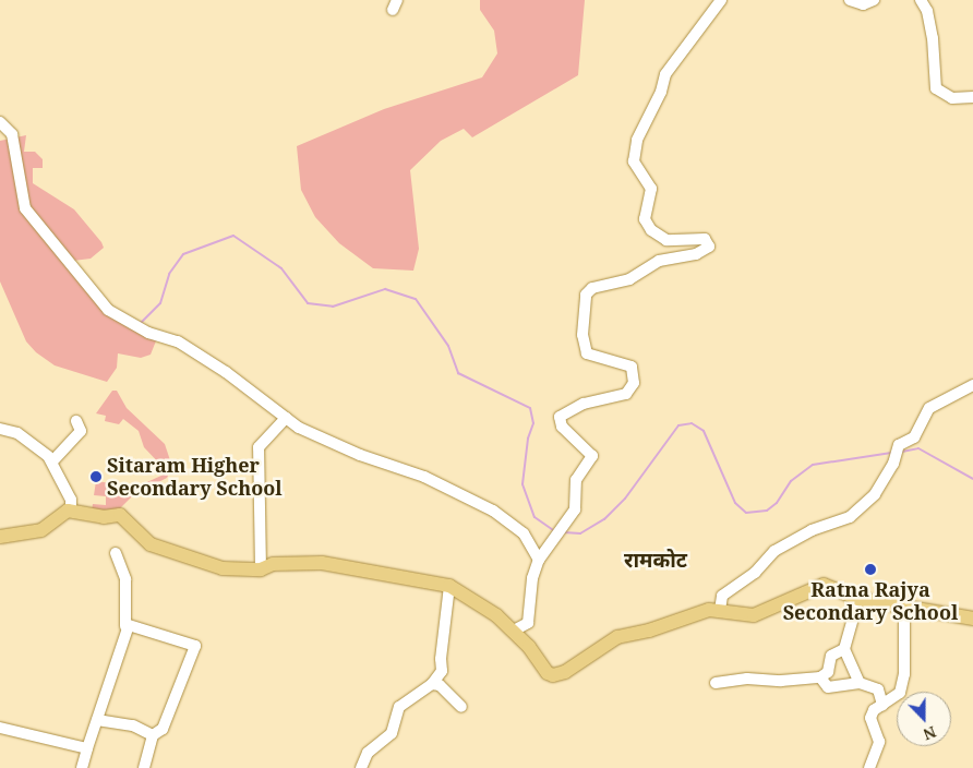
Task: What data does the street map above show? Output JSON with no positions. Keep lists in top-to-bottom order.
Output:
{
  "districts": ["रामकोट"],
  "places": ["Sitaram Higher Secondary School", "Ratna Rajya Secondary School"],
  "north": "bottom"
}
